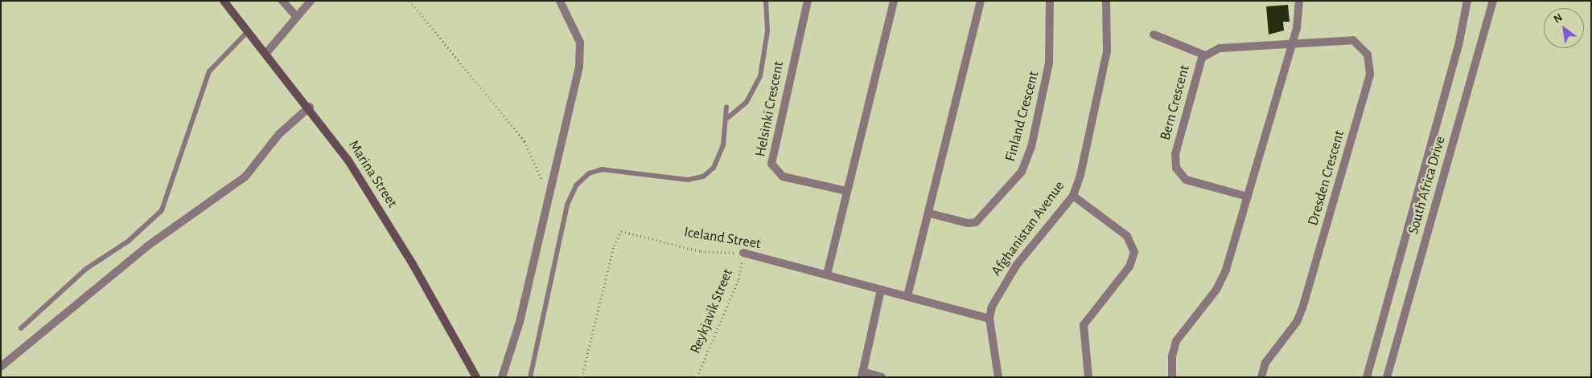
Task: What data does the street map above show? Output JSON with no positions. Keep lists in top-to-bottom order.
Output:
{
  "streets": {
    "main road": ["Marina Street"],
    "street": [
      "Bern Crescent",
      "Helsinki Crescent",
      "Finland Crescent",
      "Dresden Crescent",
      "South Africa Drive",
      "Afghanistan Avenue",
      "Iceland Street"
    ],
    "path": ["Reykjavik Street"]
  },
  "crossings": [
    ["Bern Crescent", "Dresden Crescent"],
    ["Afghanistan Avenue", "Iceland Street"],
    ["Iceland Street", "Reykjavik Street"]
  ],
  "north": "top left"
}
